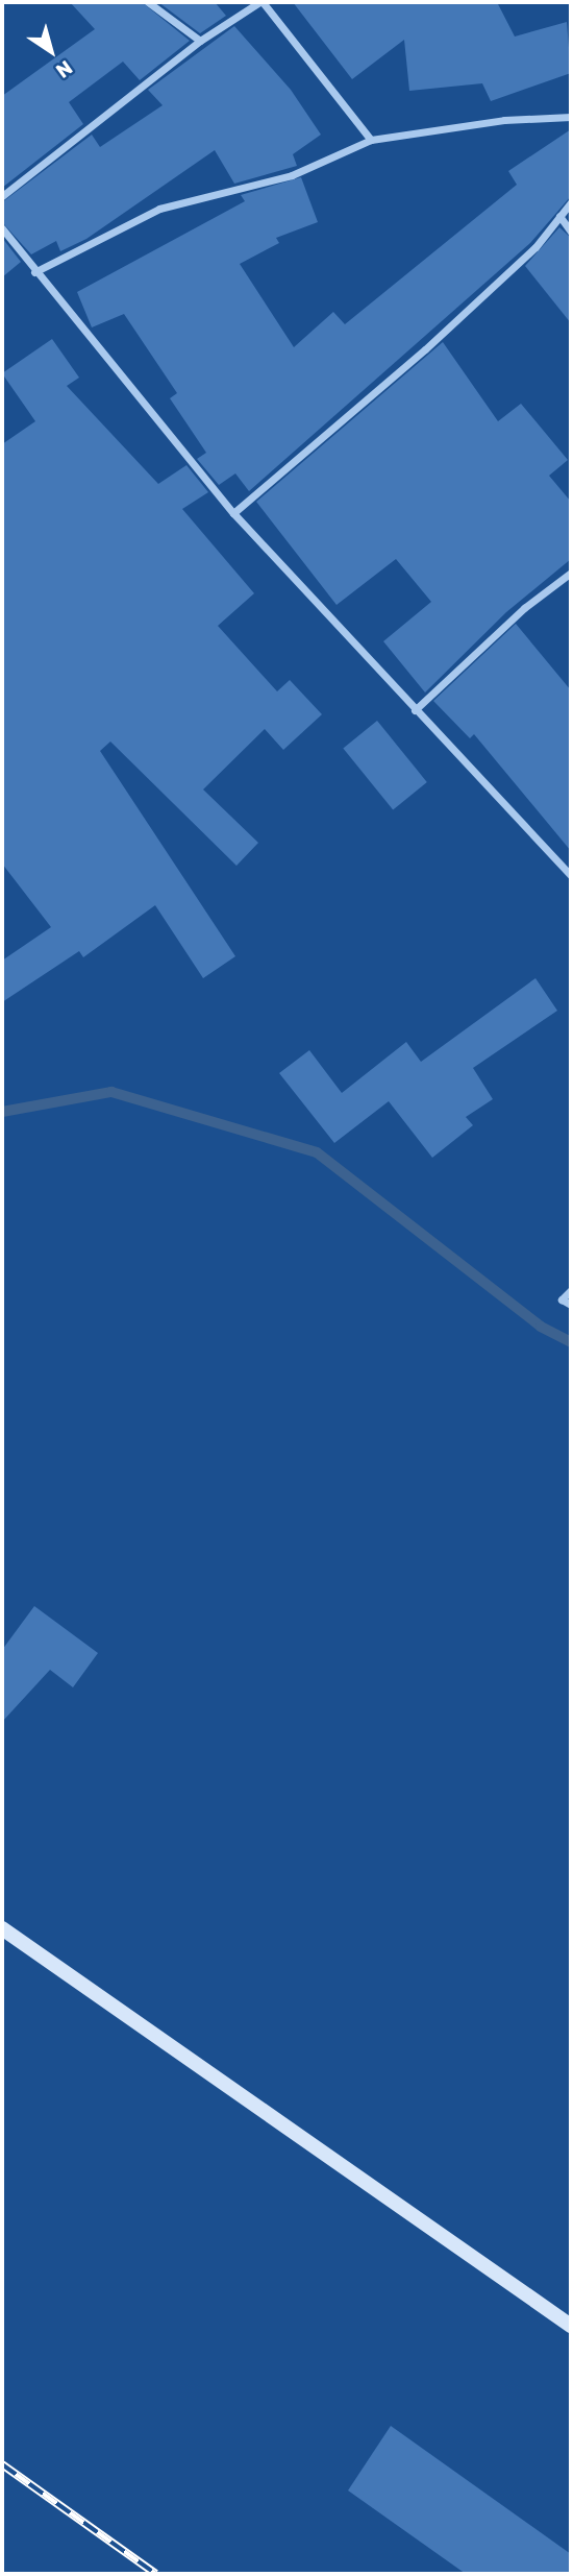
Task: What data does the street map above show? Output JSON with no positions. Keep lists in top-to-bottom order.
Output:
{
  "north": "bottom right"
}
